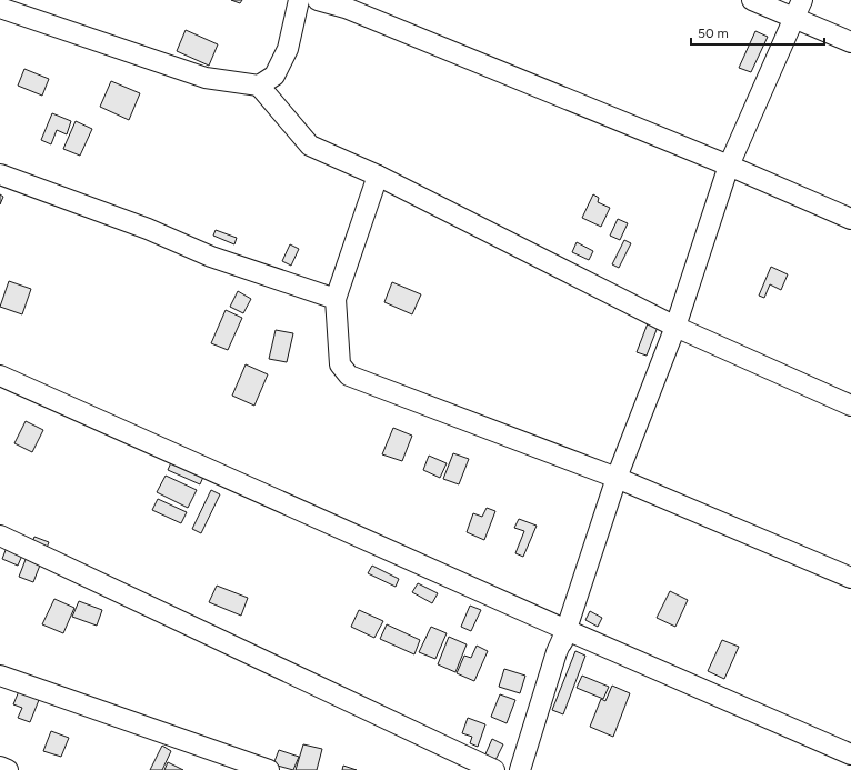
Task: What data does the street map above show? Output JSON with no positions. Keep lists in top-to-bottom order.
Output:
{
  "scale_bar": "50 m"
}
